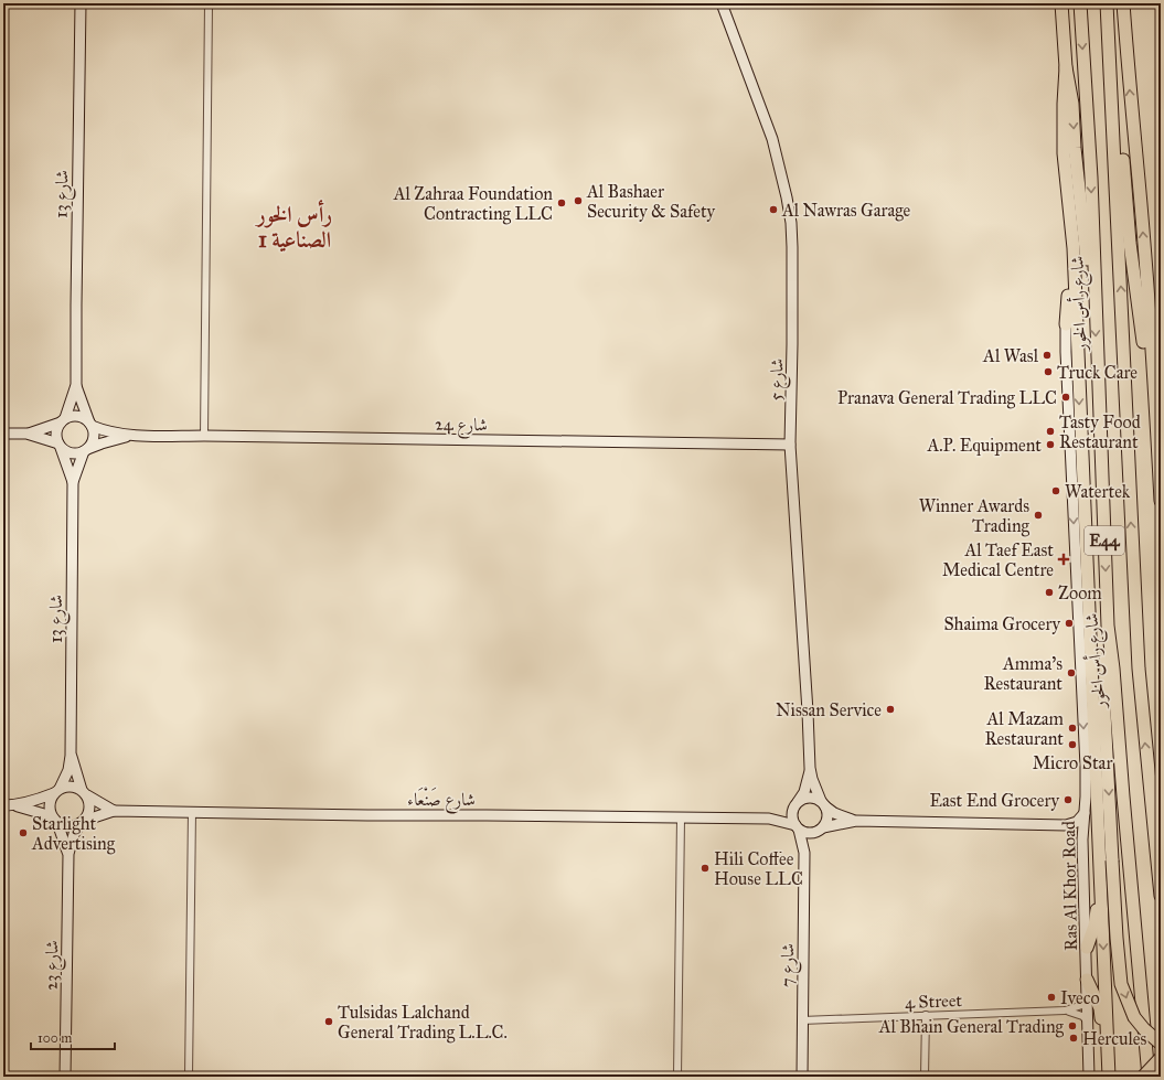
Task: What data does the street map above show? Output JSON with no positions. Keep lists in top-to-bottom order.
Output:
{
  "streets": {
    "highway": ["شارع رأس الخور", "E44"],
    "street": [
      "شارع 13",
      "شارع 5",
      "شارع 24",
      "شارع صَنْعَاء",
      "Ras Al Khor Road",
      "شارع 23",
      "شارع 7",
      "4 Street"
    ]
  },
  "crossings": [
    ["شارع 13", "شارع 24"],
    ["شارع 13", "شارع صَنْعَاء"],
    ["شارع 13", "شارع 23"],
    ["شارع 5", "شارع 24"],
    ["شارع 5", "شارع صَنْعَاء"],
    ["شارع 5", "شارع 7"],
    ["شارع صَنْعَاء", "شارع 23"],
    ["شارع صَنْعَاء", "شارع 7"],
    ["Ras Al Khor Road", "4 Street"],
    ["شارع 7", "4 Street"]
  ],
  "one_way": ["Ras Al Khor Road"],
  "districts": ["رأس الخور الصناعية 1"],
  "places": {
    "other": [
      "Al Bashaer Security & Safety",
      "Al Zahraa Foundation Contracting LLC",
      "Al Nawras Garage",
      "Al Wasl",
      "Truck Care",
      "Pranava General Trading LLC",
      "Tasty Food Restaurant",
      "A.P. Equipment",
      "Watertek",
      "Winner Awards Trading",
      "Zoom",
      "Shaima Grocery",
      "Amma's Restaurant",
      "Nissan Service",
      "Al Mazam Restaurant",
      "Micro Star",
      "East End Grocery",
      "Starlight Advertising",
      "Hili Coffee House LLC",
      "Iveco",
      "Tulsidas Lalchand General Trading L.L.C.",
      "Al Bhain General Trading",
      "Hercules"
    ],
    "health": ["Al Taef East Medical Centre"]
  },
  "scale_bar": "100 m"
}
